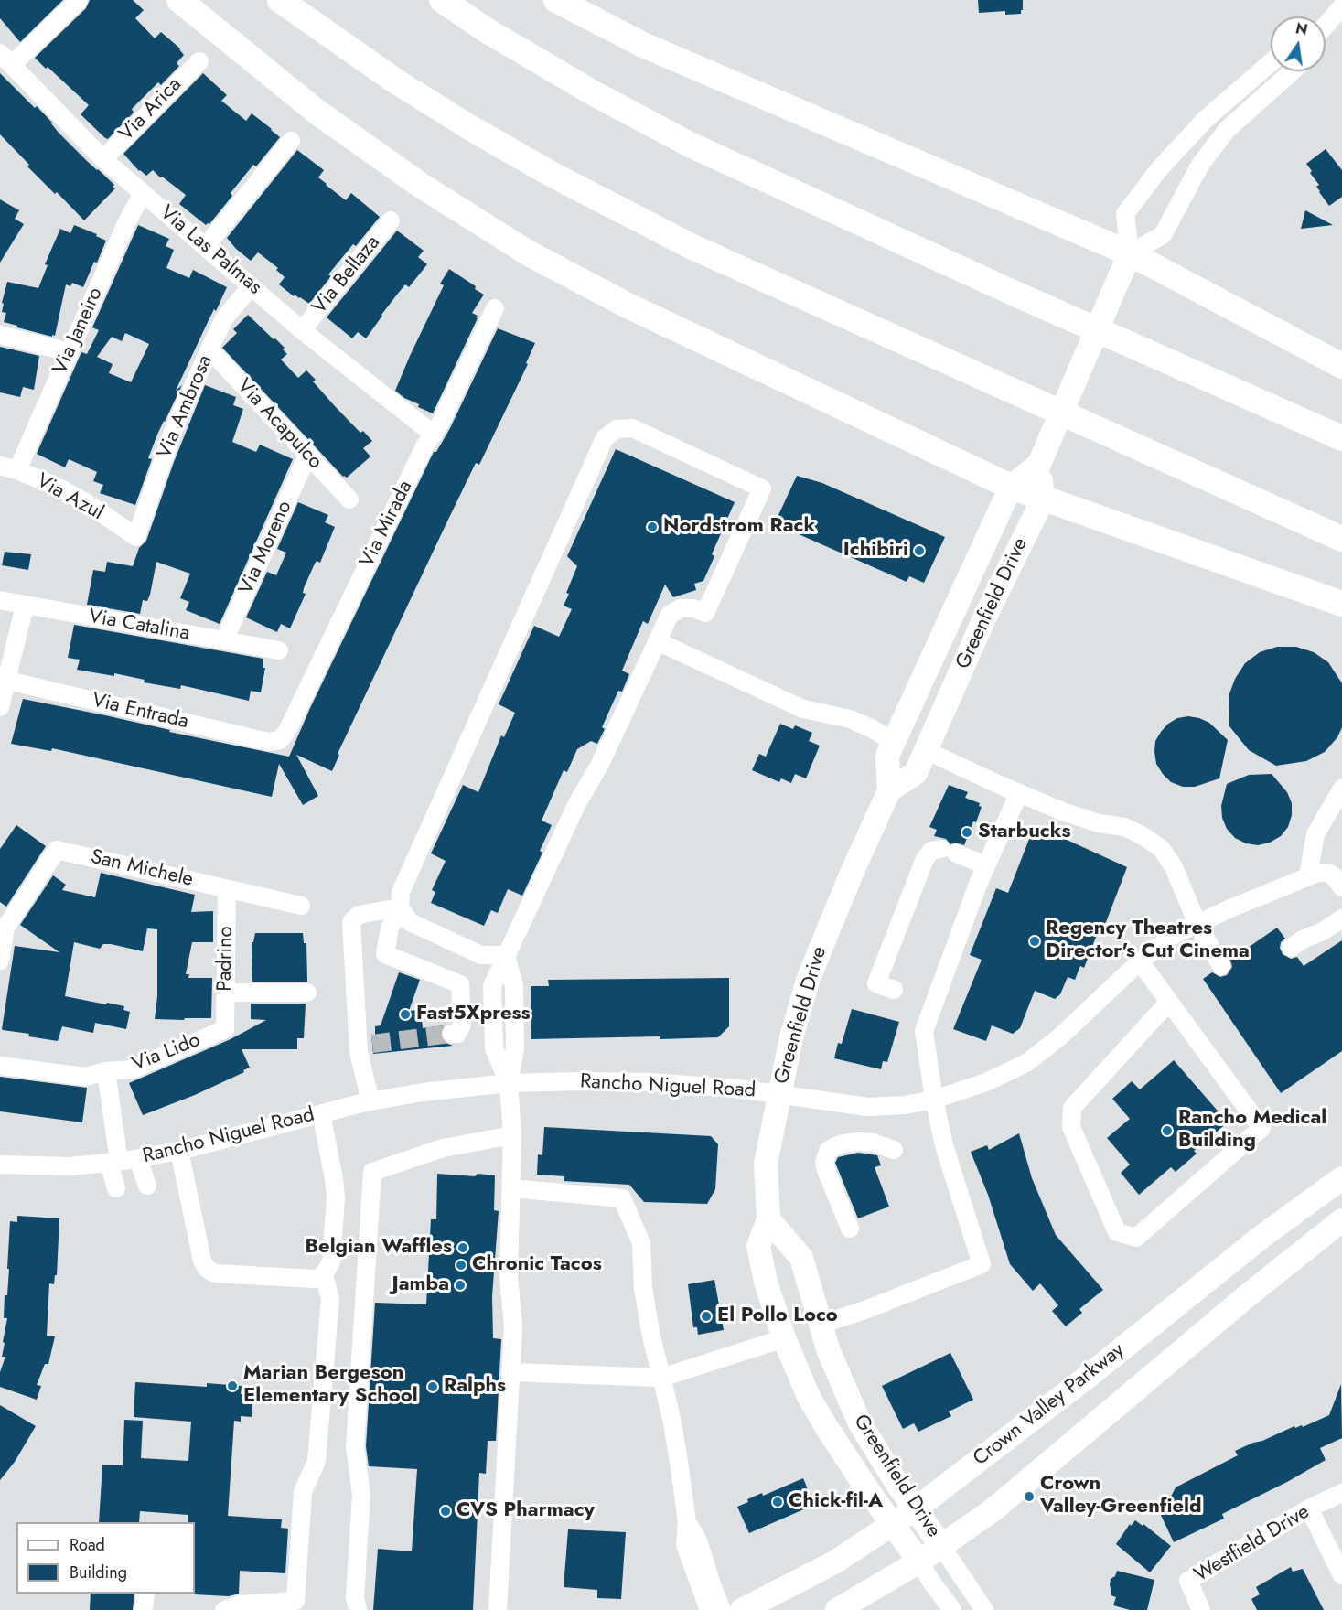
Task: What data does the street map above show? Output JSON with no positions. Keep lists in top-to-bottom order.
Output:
{
  "streets": {
    "main road": ["Greenfield Drive", "Crown Valley Parkway"],
    "street": [
      "Via Arica",
      "Via Las Palmas",
      "Via Bellaza",
      "Via Janeiro",
      "Via Ambrosa",
      "Via Acapulco",
      "Via Azul",
      "Via Mirada",
      "Via Moreno",
      "Via Catalina",
      "Via Entrada",
      "San Michele",
      "Padrino",
      "Via Lido",
      "Rancho Niguel Road",
      "Westfield Drive"
    ]
  },
  "crossings": [
    ["Via Arica", "Via Las Palmas"],
    ["Via Las Palmas", "Via Bellaza"],
    ["Via Las Palmas", "Via Janeiro"],
    ["Via Las Palmas", "Via Ambrosa"],
    ["Via Las Palmas", "Via Mirada"],
    ["Via Janeiro", "Via Azul"],
    ["Via Ambrosa", "Via Acapulco"],
    ["Via Ambrosa", "Via Azul"],
    ["Via Acapulco", "Via Moreno"],
    ["Via Mirada", "Via Entrada"],
    ["Via Moreno", "Via Catalina"],
    ["Greenfield Drive", "Rancho Niguel Road"],
    ["Greenfield Drive", "Crown Valley Parkway"],
    ["San Michele", "Padrino"],
    ["Padrino", "Via Lido"],
    ["Via Lido", "Rancho Niguel Road"]
  ],
  "places": [
    "Nordstrom Rack",
    "Ichibiri",
    "Starbucks",
    "Regency Theatres Director's Cut Cinema",
    "Fast5Xpress",
    "Rancho Medical Building",
    "Belgian Waffles",
    "Chronic Tacos",
    "Jamba",
    "El Pollo Loco",
    "Marian Bergeson Elementary School",
    "Ralphs",
    "Crown Valley-Greenfield",
    "Chick-fil-A",
    "CVS Pharmacy"
  ],
  "legend": ["Road", "Building"],
  "north": "top"
}
